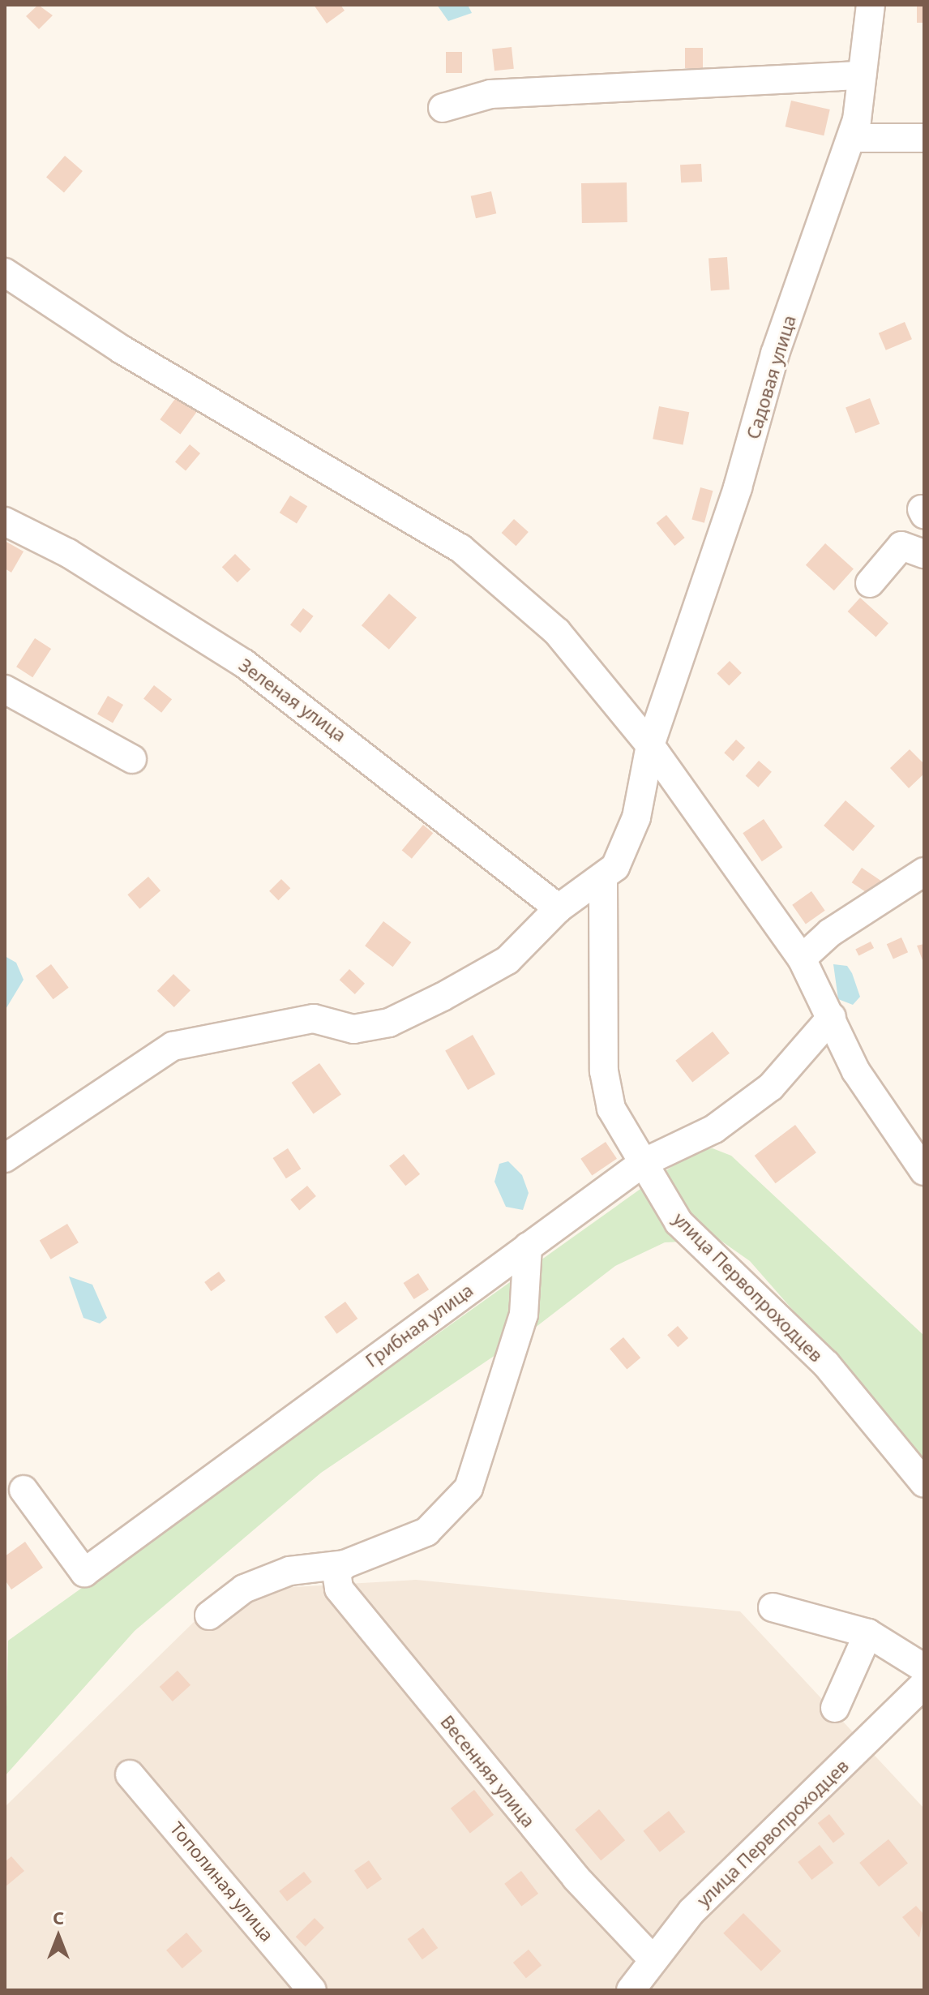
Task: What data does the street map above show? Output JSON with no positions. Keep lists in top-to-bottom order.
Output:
{
  "streets": {
    "street": [
      "Садовая улица",
      "Зеленая улица",
      "улица Первопроходцев",
      "Грибная улица",
      "Весенняя улица",
      "Тополиная улица"
    ]
  },
  "crossings": [
    ["Садовая улица", "улица Первопроходцев"],
    ["улица Первопроходцев", "Грибная улица"],
    ["улица Первопроходцев", "Весенняя улица"]
  ],
  "north": "top"
}
